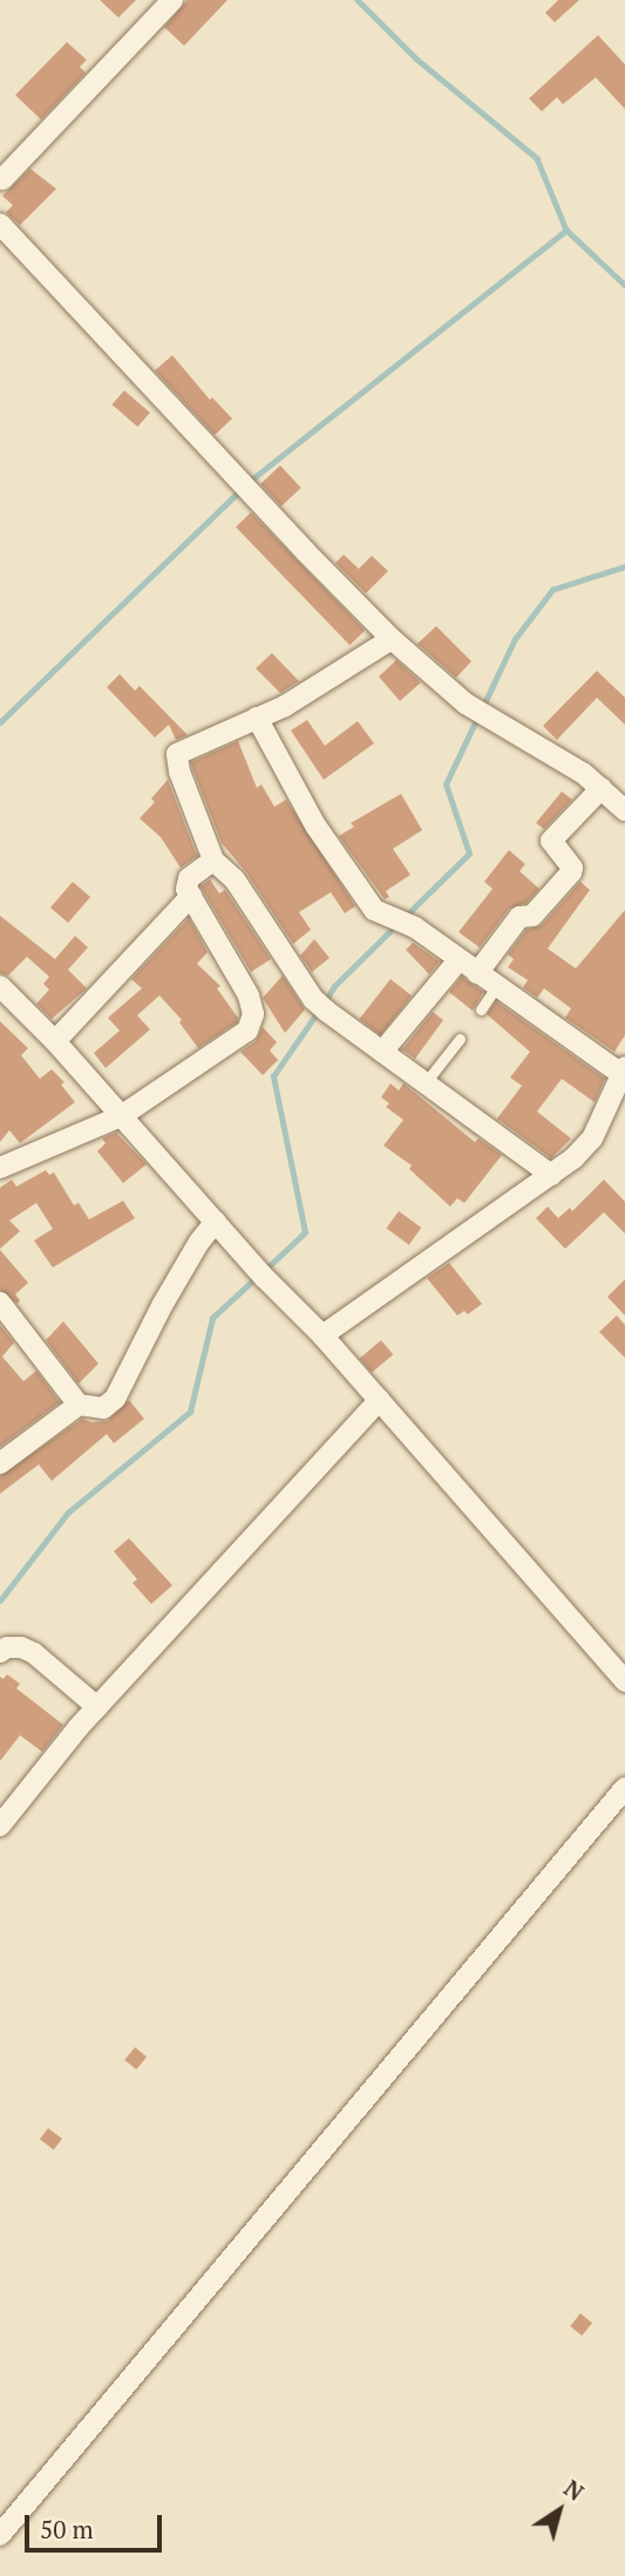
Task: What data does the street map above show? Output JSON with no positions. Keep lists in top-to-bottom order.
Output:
{
  "scale_bar": "50 m",
  "north": "top right"
}
